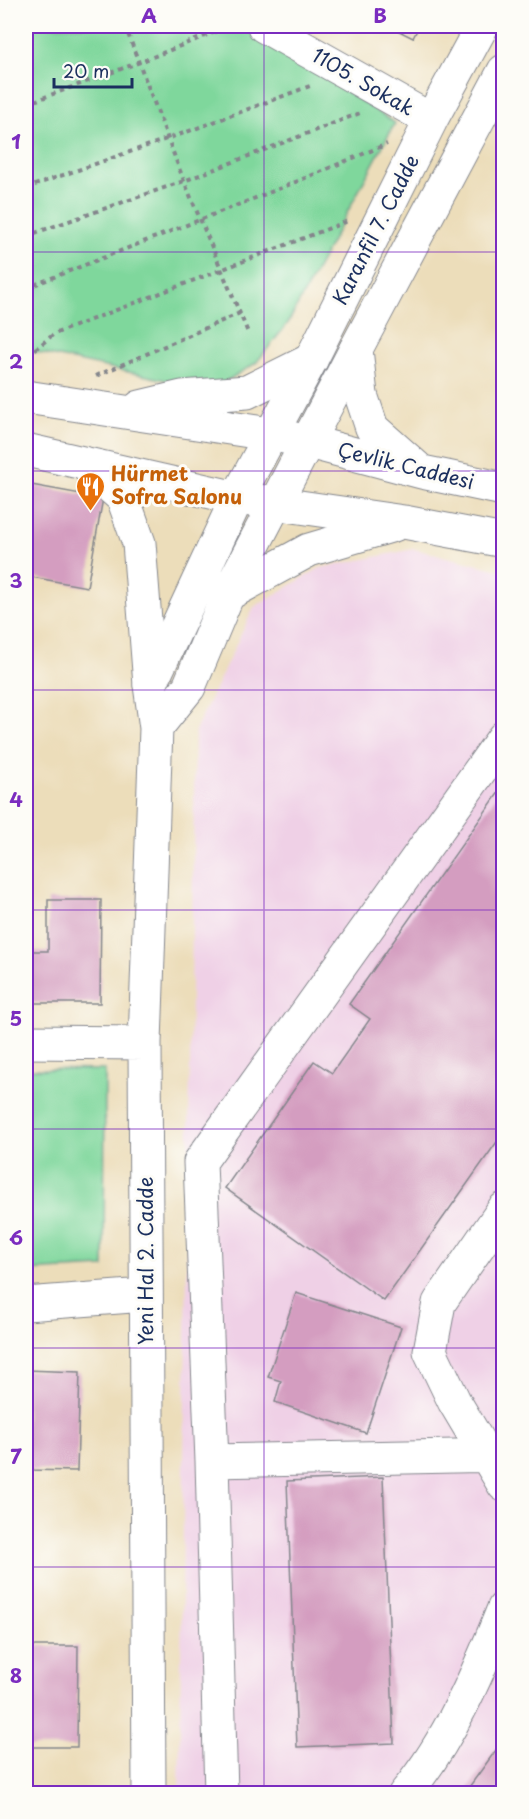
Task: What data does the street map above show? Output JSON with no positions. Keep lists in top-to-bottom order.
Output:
{
  "streets": {
    "street": [
      "1105. Sokak",
      "Karanfil 7. Cadde",
      "Çevlik Caddesi",
      "Yeni Hal 2. Cadde"
    ]
  },
  "crossings": [
    ["1105. Sokak", "Karanfil 7. Cadde"],
    ["Karanfil 7. Cadde", "Çevlik Caddesi"],
    ["Karanfil 7. Cadde", "Yeni Hal 2. Cadde"]
  ],
  "places": {
    "restaurant": ["Hürmet Sofra Salonu"]
  },
  "scale_bar": "20 m",
  "grid": {
    "columns": ["A", "B"],
    "rows": [
      "1",
      "2",
      "3",
      "4",
      "5",
      "6",
      "7",
      "8"
    ]
  }
}
